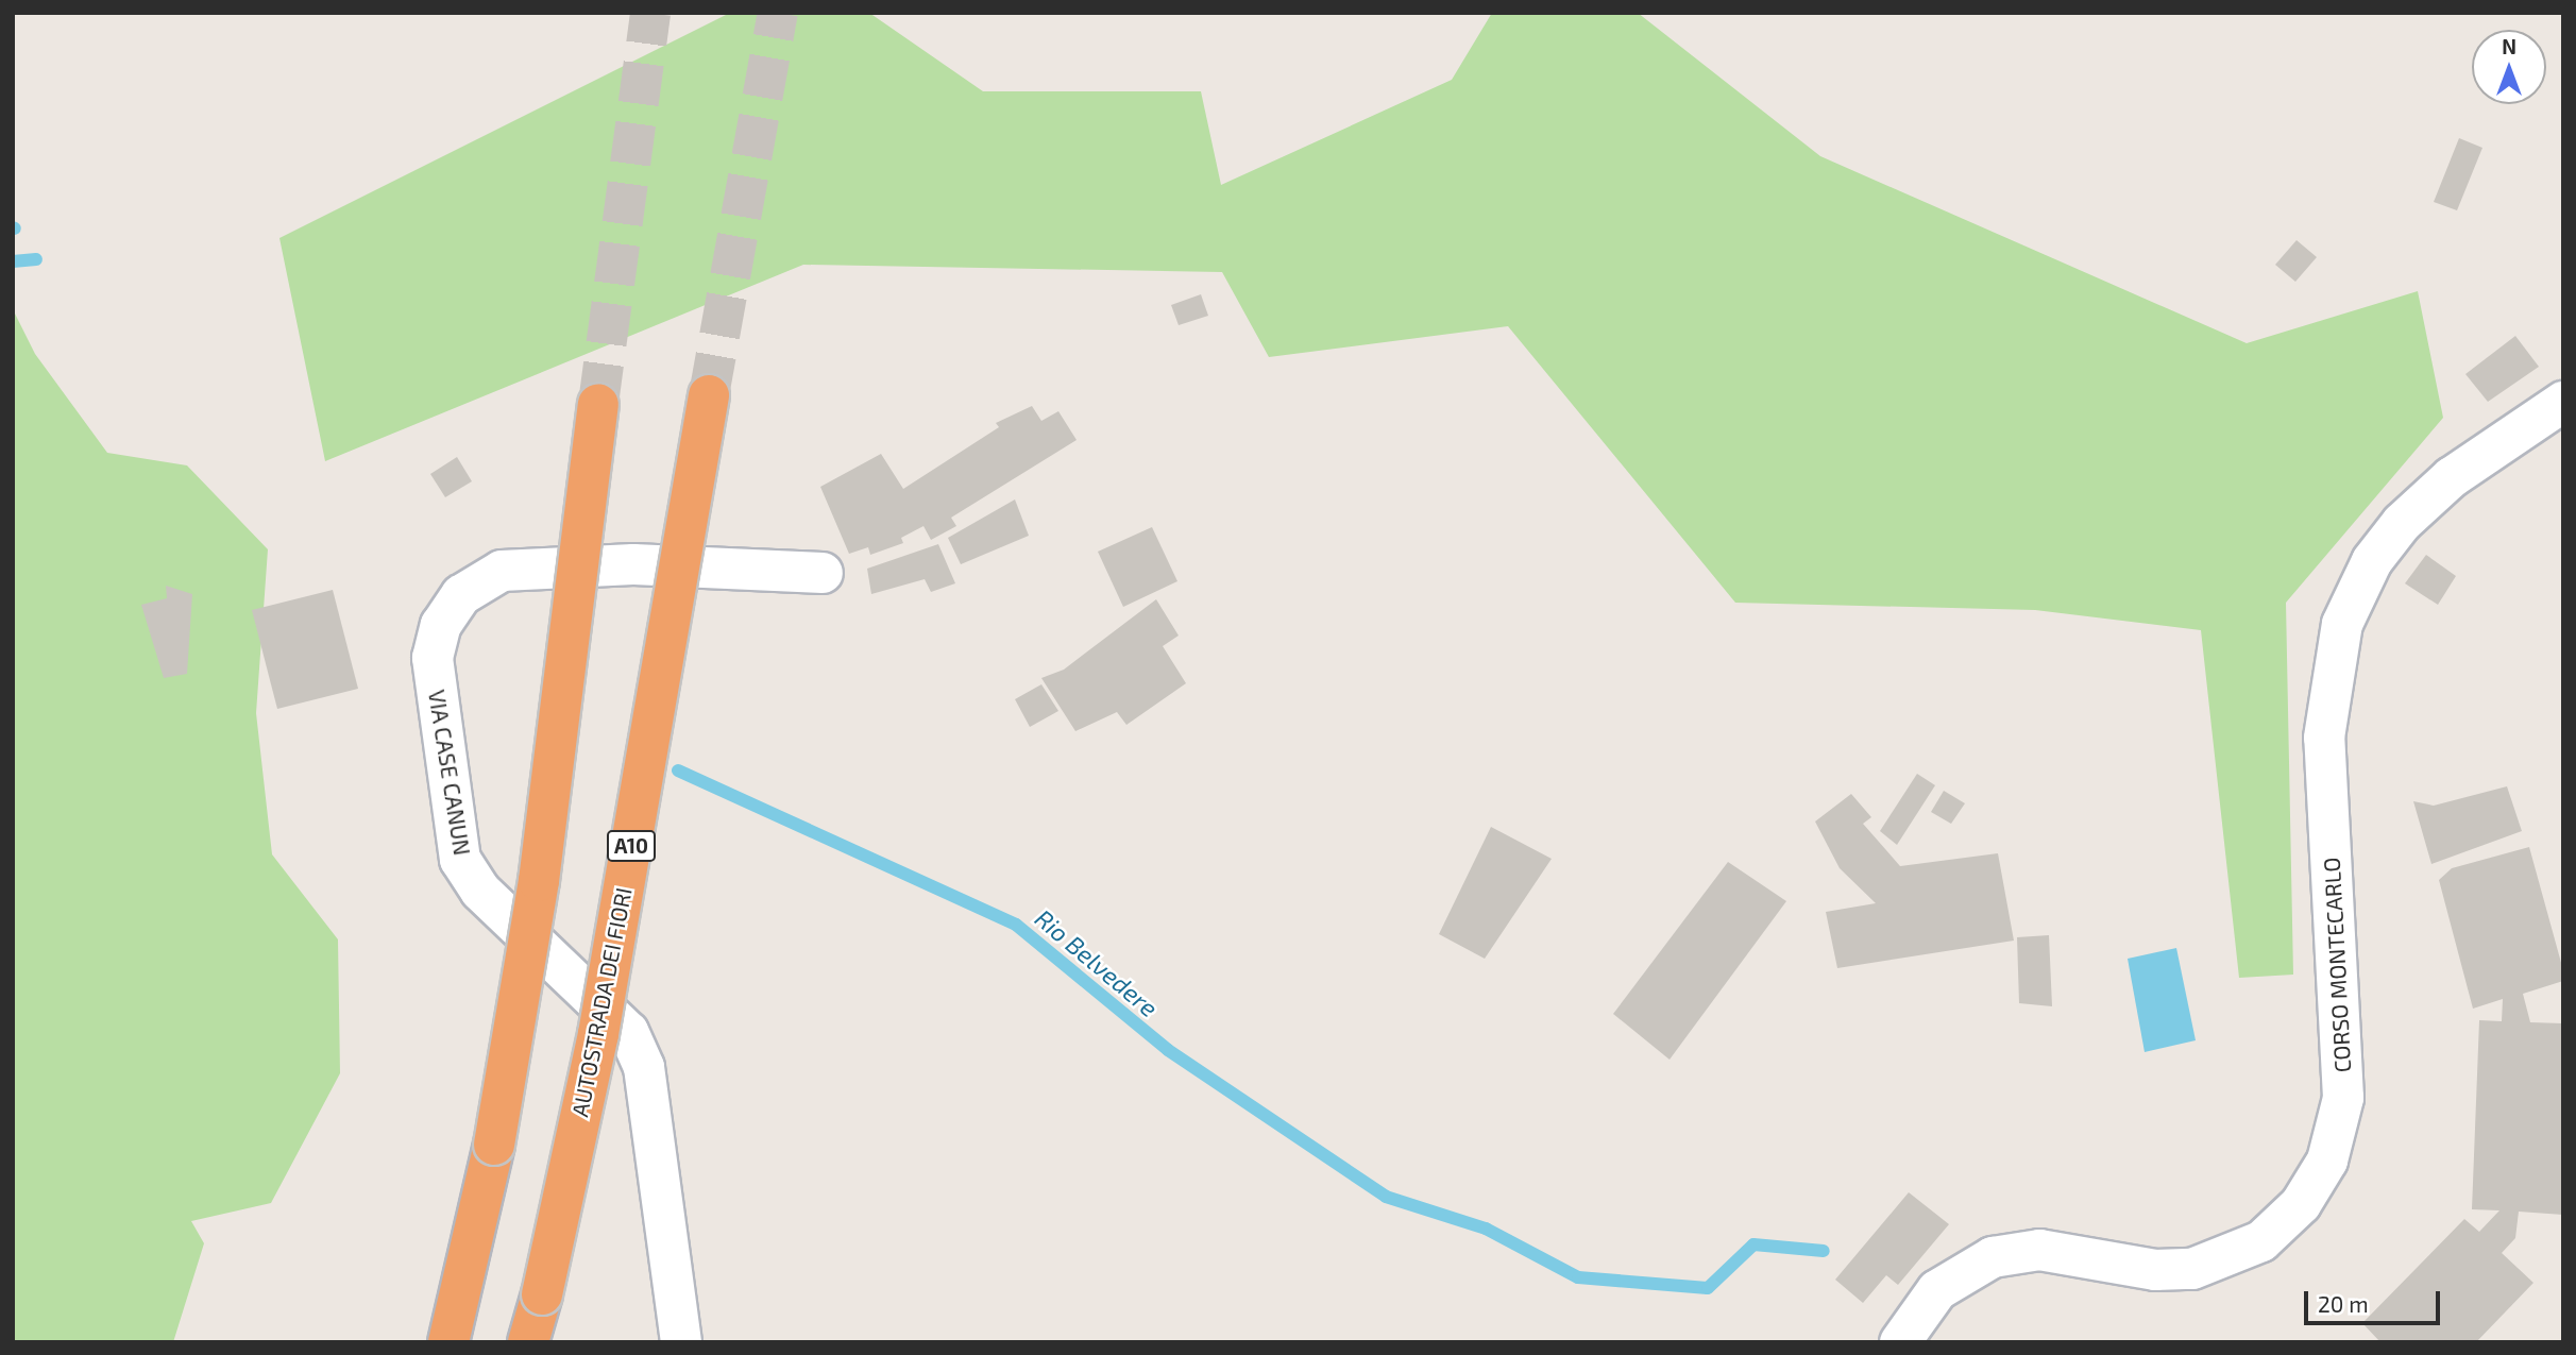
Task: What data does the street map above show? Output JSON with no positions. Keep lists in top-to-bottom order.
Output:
{
  "streets": {
    "highway": ["A10", "AUTOSTRADA DEI FIORI"],
    "main road": ["VIA CASE CANUN", "CORSO MONTECARLO"]
  },
  "water": ["Rio Belvedere"],
  "scale_bar": "20 m",
  "north": "top"
}
